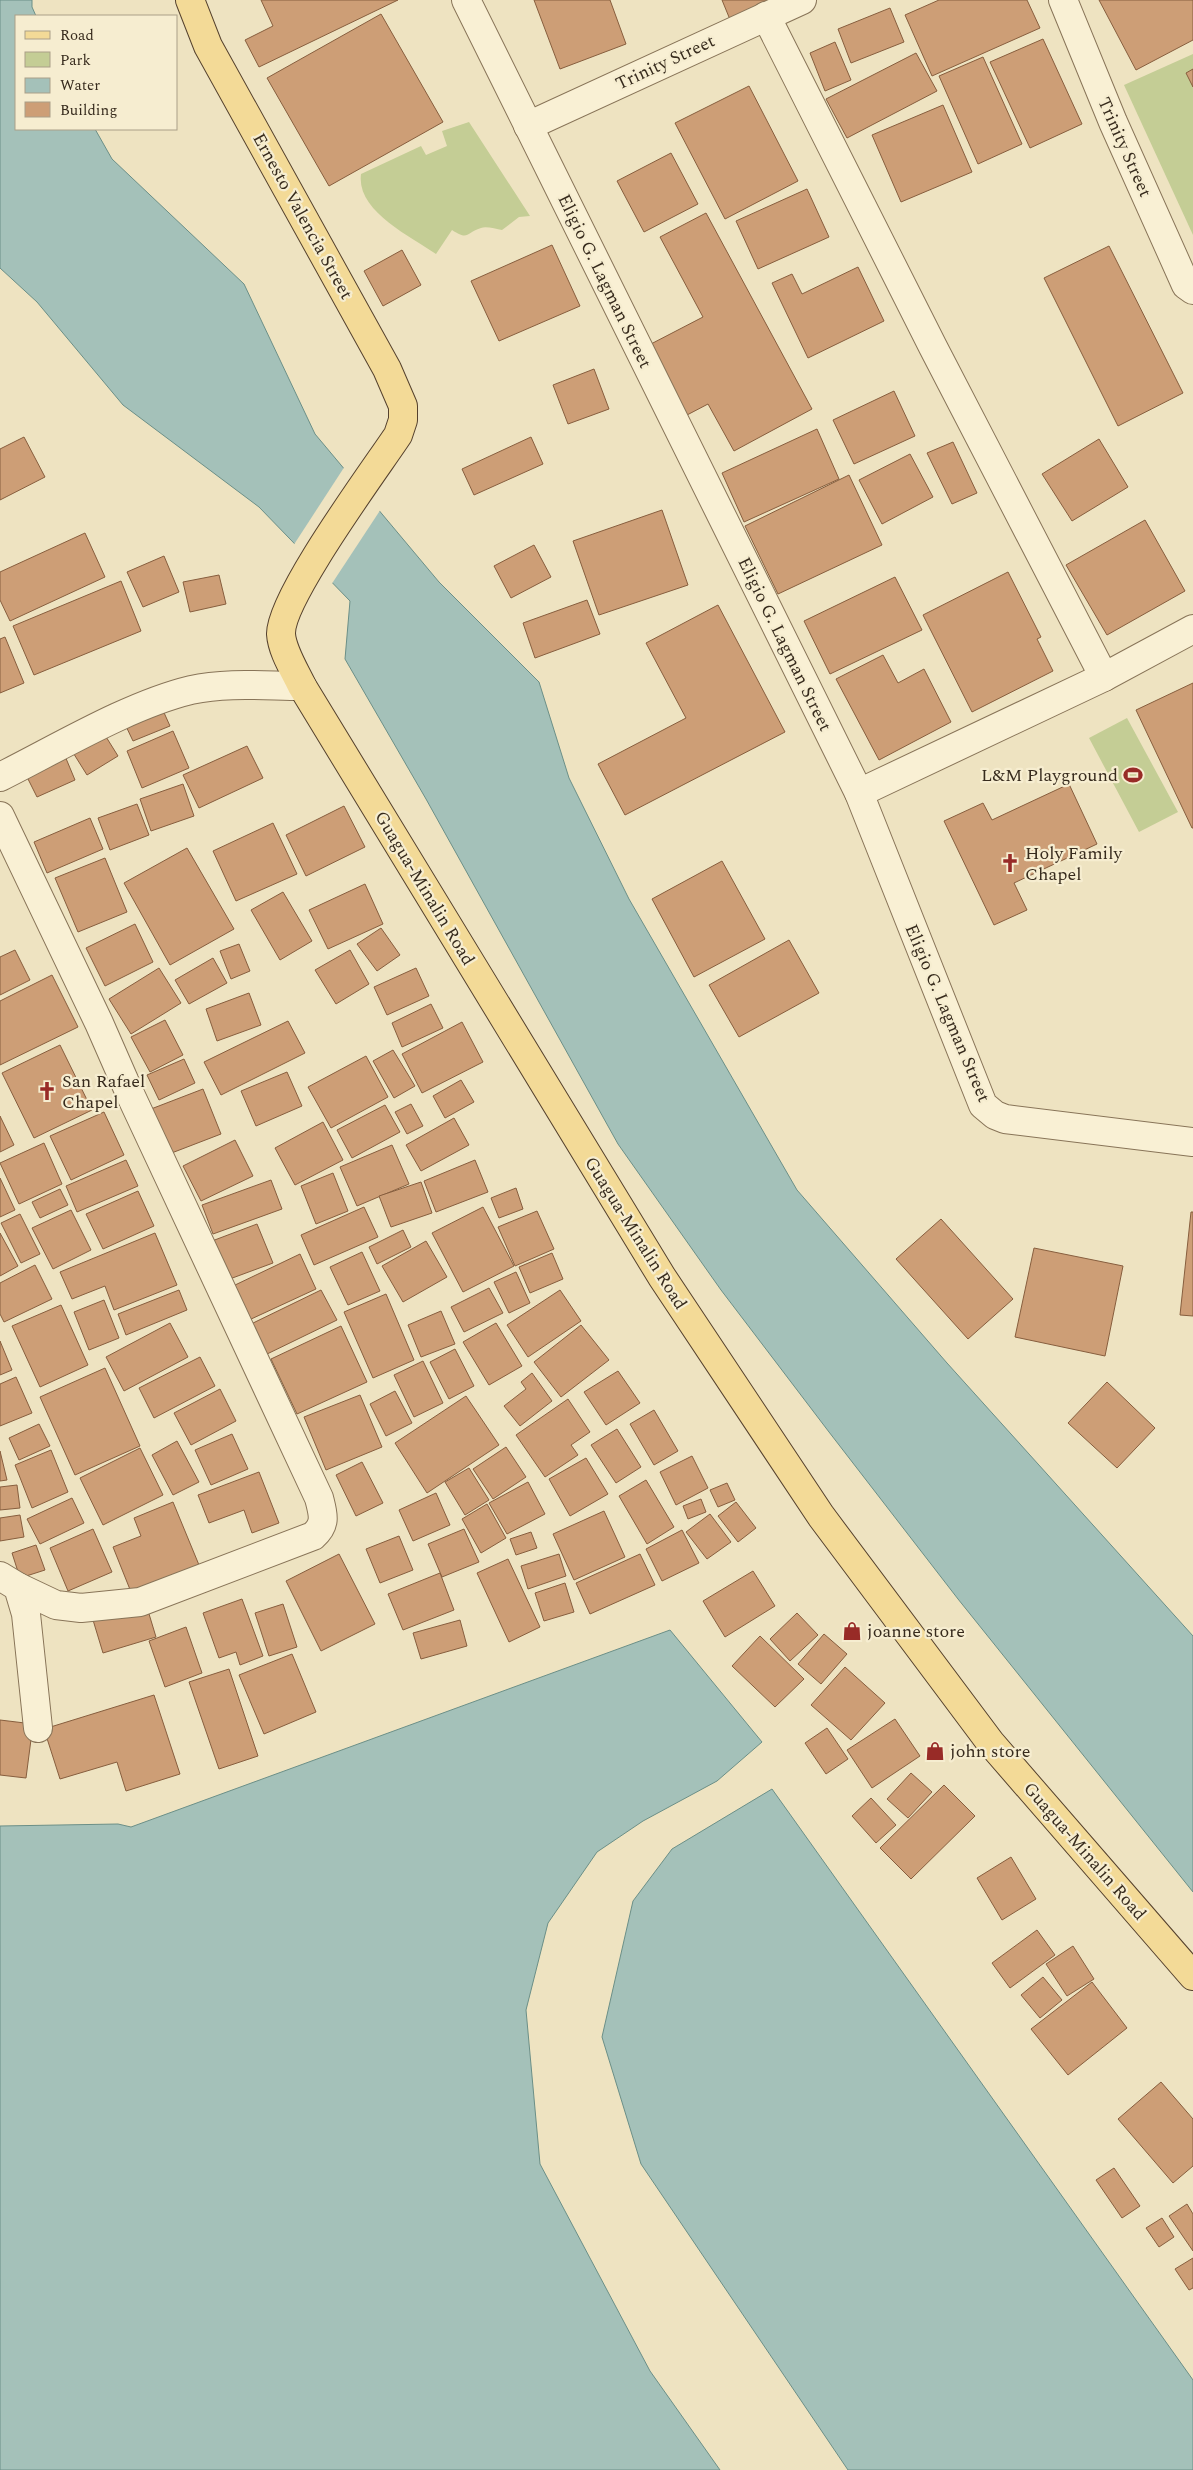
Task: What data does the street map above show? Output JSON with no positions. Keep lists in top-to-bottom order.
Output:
{
  "streets": {
    "main road": ["Ernesto Valencia Street", "Guagua-Minalin Road"],
    "street": ["Trinity Street", "Eligio G. Lagman Street"]
  },
  "crossings": [
    ["Trinity Street", "Eligio G. Lagman Street"],
    ["Ernesto Valencia Street", "Guagua-Minalin Road"]
  ],
  "places": {
    "sports": ["L&M Playground"],
    "church": ["Holy Family Chapel", "San Rafael Chapel"],
    "shop": ["joanne store", "john store"]
  },
  "legend": [
    "Road",
    "Park",
    "Water",
    "Building"
  ]
}
